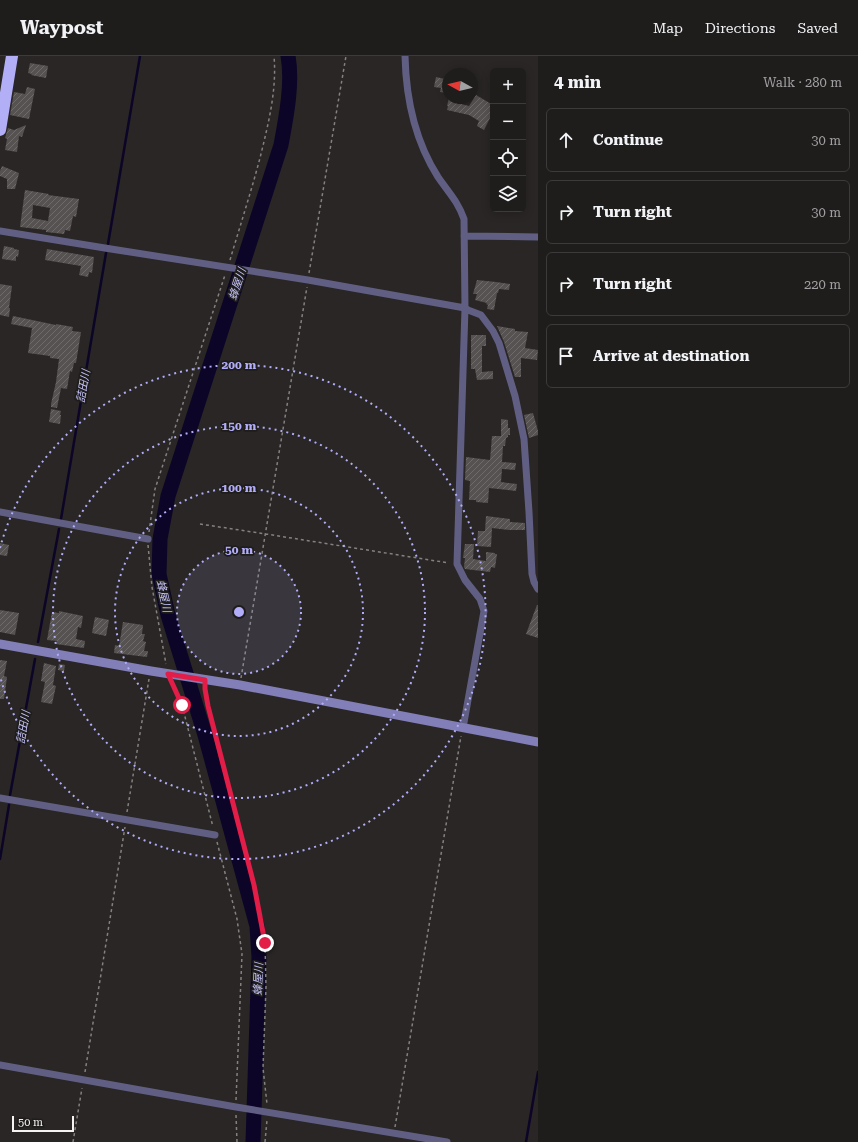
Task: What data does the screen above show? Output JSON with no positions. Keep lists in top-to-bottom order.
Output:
{
  "water": ["蜂屋川", "詰田川"],
  "scale_bar": "50 m",
  "north": "left",
  "page": {
    "header": "Waypost",
    "nav": ["Map", "Directions", "Saved"],
    "heading": ["4 min", "Walk · 280 m"],
    "map_buttons": ["+", "−"],
    "list": [
      ["Continue", "30 m"],
      ["Turn right", "30 m"],
      ["Turn right", "220 m"],
      "Arrive at destination"
    ],
    "scale": "50 m"
  },
  "rings": [
    "200 m",
    "150 m",
    "100 m",
    "50 m"
  ]
}
